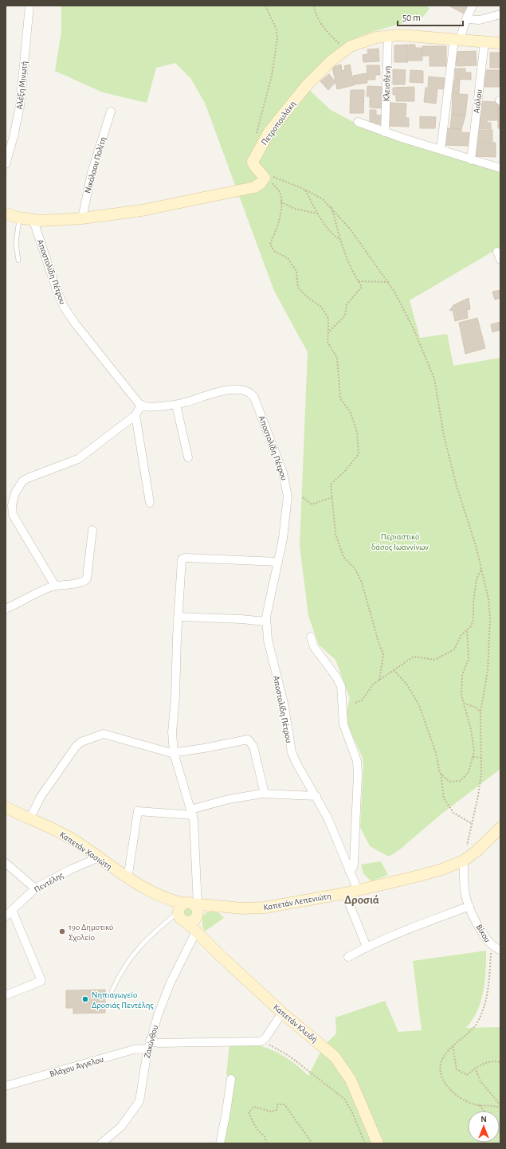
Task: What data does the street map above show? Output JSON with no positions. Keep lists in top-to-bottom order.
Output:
{
  "streets": {
    "street": [
      "Κλεισθένη",
      "Αλέξη Μινωτή",
      "Αιόλου",
      "Πετροπουλάκη",
      "Νικόλαου Πολίτη",
      "Αποστολίδη Πέτρου",
      "Καπετάν Χασιώτη",
      "Πεντέλης",
      "Καπετάν Λεπενιώτη",
      "Βίκου",
      "Καπετάν Κλειδή",
      "Ζακύνθου",
      "Βλάχου Άγγελου"
    ]
  },
  "crossings": [
    ["Κλεισθένη", "Πετροπουλάκη"],
    ["Αιόλου", "Πετροπουλάκη"],
    ["Πετροπουλάκη", "Νικόλαου Πολίτη"],
    ["Πετροπουλάκη", "Αποστολίδη Πέτρου"],
    ["Αποστολίδη Πέτρου", "Καπετάν Λεπενιώτη"],
    ["Καπετάν Χασιώτη", "Πεντέλης"],
    ["Καπετάν Χασιώτη", "Καπετάν Λεπενιώτη"],
    ["Καπετάν Χασιώτη", "Καπετάν Κλειδή"],
    ["Καπετάν Λεπενιώτη", "Βίκου"],
    ["Καπετάν Λεπενιώτη", "Καπετάν Κλειδή"],
    ["Καπετάν Κλειδή", "Ζακύνθου"],
    ["Ζακύνθου", "Βλάχου Άγγελου"]
  ],
  "districts": ["Δροσιά"],
  "parks": ["Περιαστικό δάσος Ιωαννίνων"],
  "places": ["19ο Δημοτικό Σχολείο", "Νηπιαγωγείο Δροσιάς Πεντέλης"],
  "scale_bar": "50 m",
  "north": "top"
}
